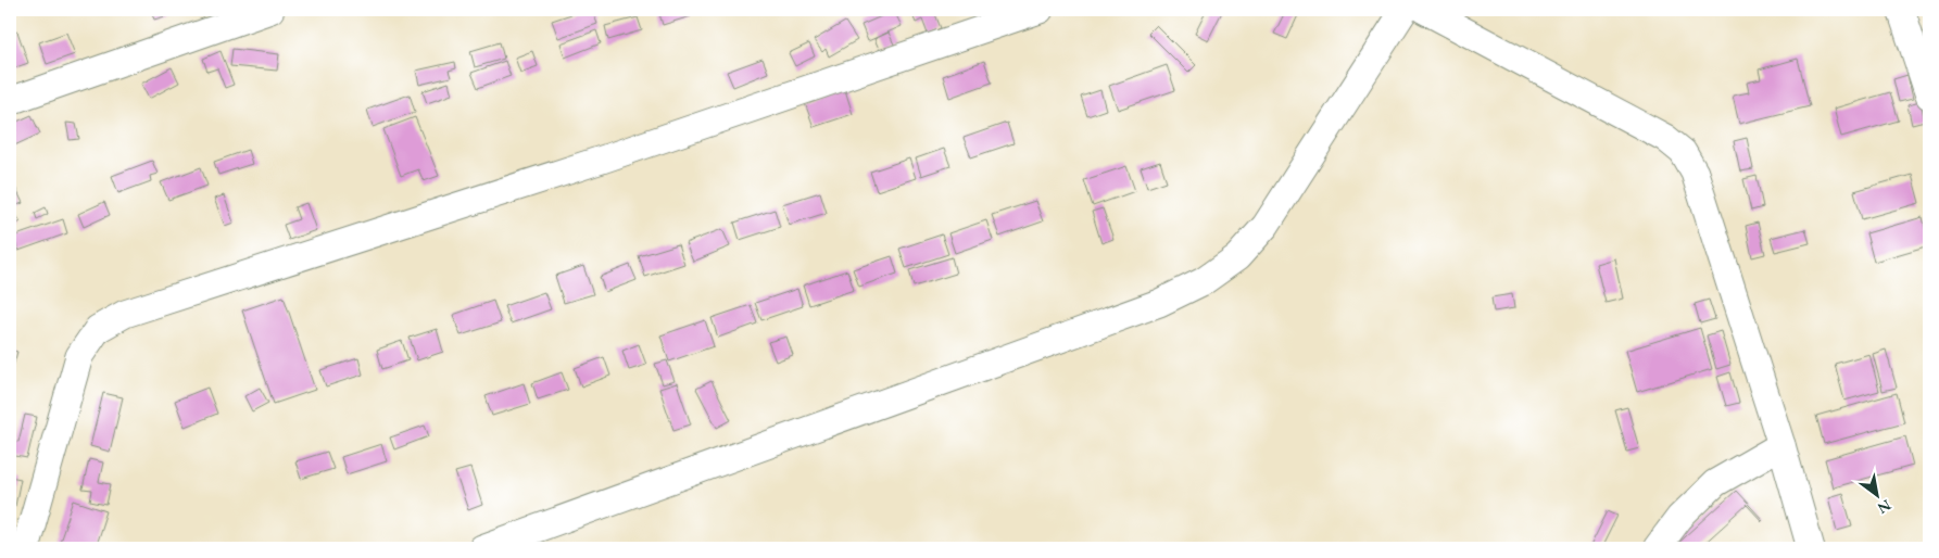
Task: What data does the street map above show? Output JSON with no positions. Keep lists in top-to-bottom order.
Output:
{
  "north": "bottom right"
}
